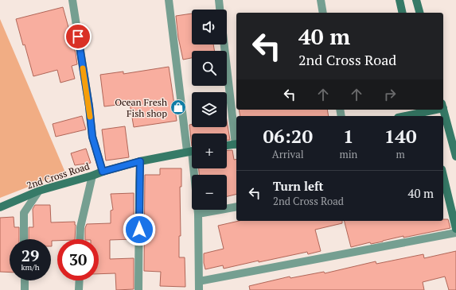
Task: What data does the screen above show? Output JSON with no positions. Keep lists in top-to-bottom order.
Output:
{
  "streets": {
    "street": ["2nd Cross Road"]
  },
  "places": {
    "shop": ["Ocean Fresh Fish shop"]
  },
  "page": {
    "map_buttons": ["+", "−"],
    "turn": ["40 m", "2nd Cross Road"],
    "eta": [
      "06:20",
      "Arrival",
      "1",
      "min",
      "140",
      "m"
    ],
    "list": [
      {
        "name": "Turn left",
        "note": "2nd Cross Road",
        "value": "40 m"
      }
    ],
    "speed": "29 km/h",
    "limit": "30"
  }
}
